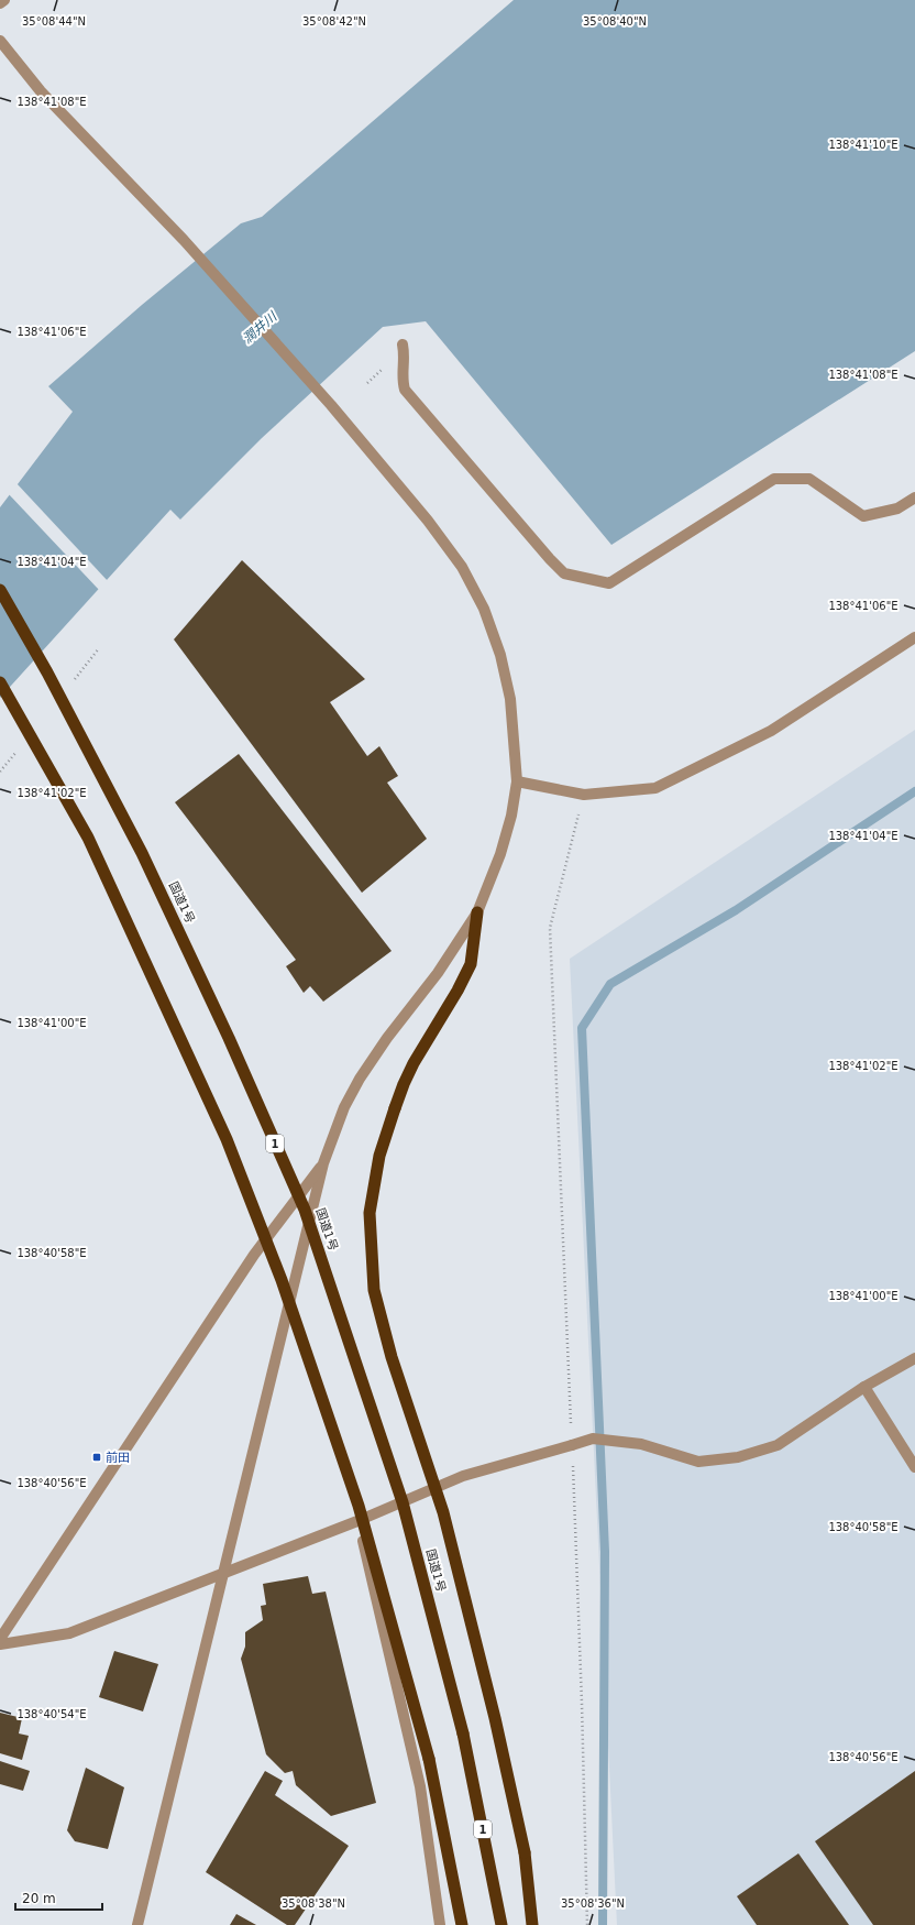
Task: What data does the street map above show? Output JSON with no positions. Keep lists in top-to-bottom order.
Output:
{
  "streets": {
    "highway": ["国道1号", "1"]
  },
  "water": ["潤井川"],
  "places": {
    "transit": ["前田"]
  },
  "scale_bar": "20 m",
  "coordinates": [
    "35°08'44\"N",
    "35°08'42\"N",
    "35°08'40\"N",
    "138°41'08\"E",
    "138°41'10\"E",
    "138°41'06\"E",
    "138°41'04\"E",
    "138°41'02\"E",
    "138°41'00\"E",
    "138°40'58\"E",
    "138°40'56\"E",
    "138°40'54\"E",
    "35°08'38\"N",
    "35°08'36\"N"
  ]
}
